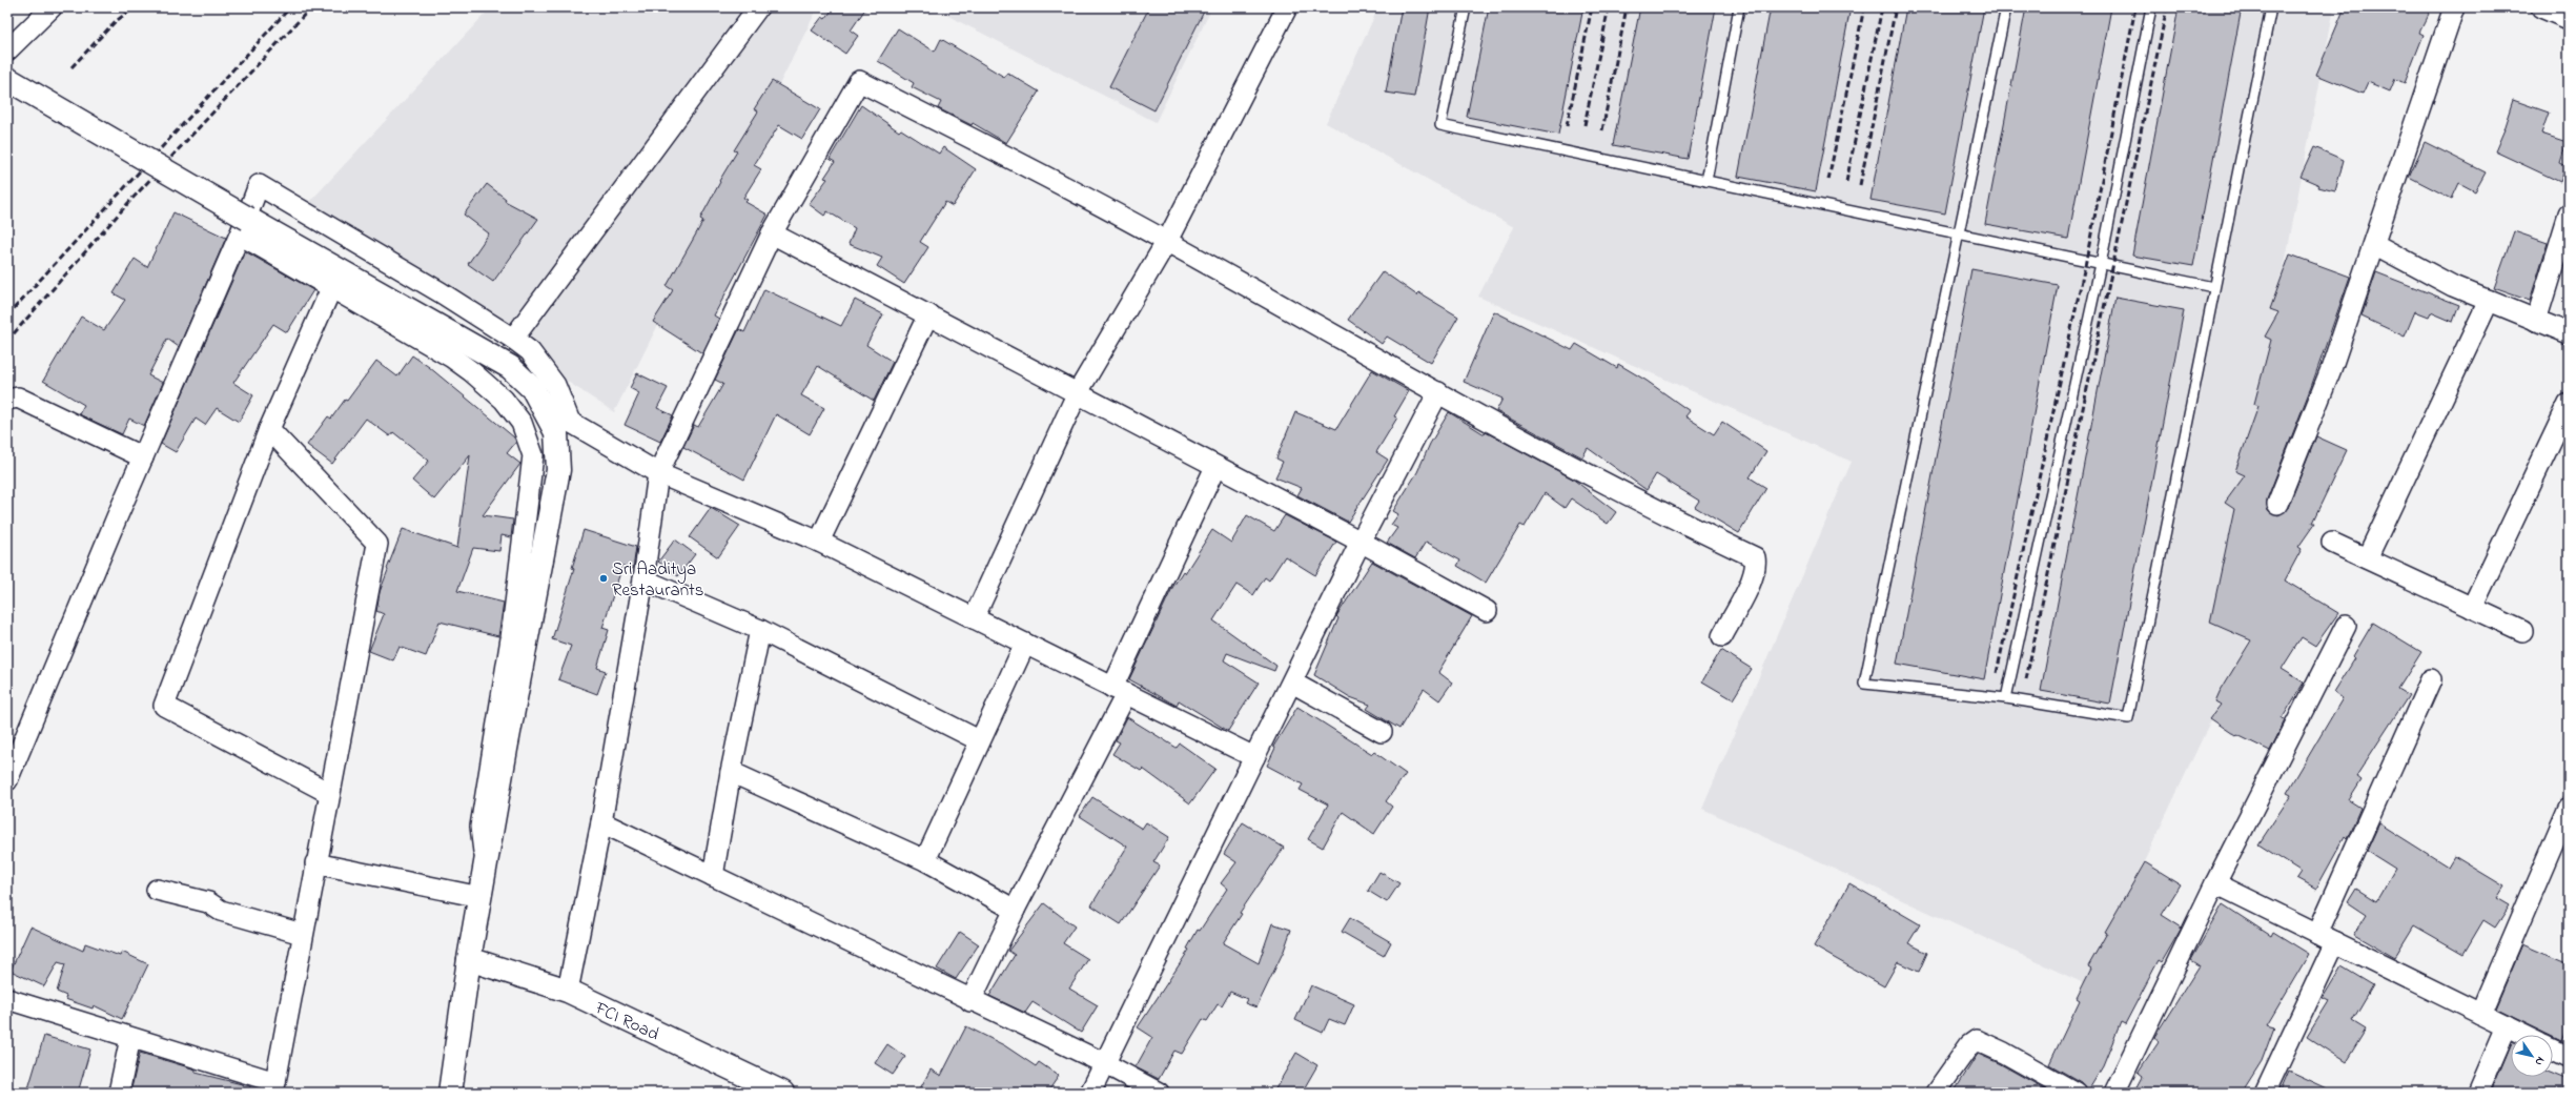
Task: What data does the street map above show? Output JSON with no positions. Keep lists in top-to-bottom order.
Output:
{
  "streets": {
    "street": ["FCI Road"]
  },
  "places": ["Sri Aaditya Restaurants"],
  "north": "bottom right"
}
